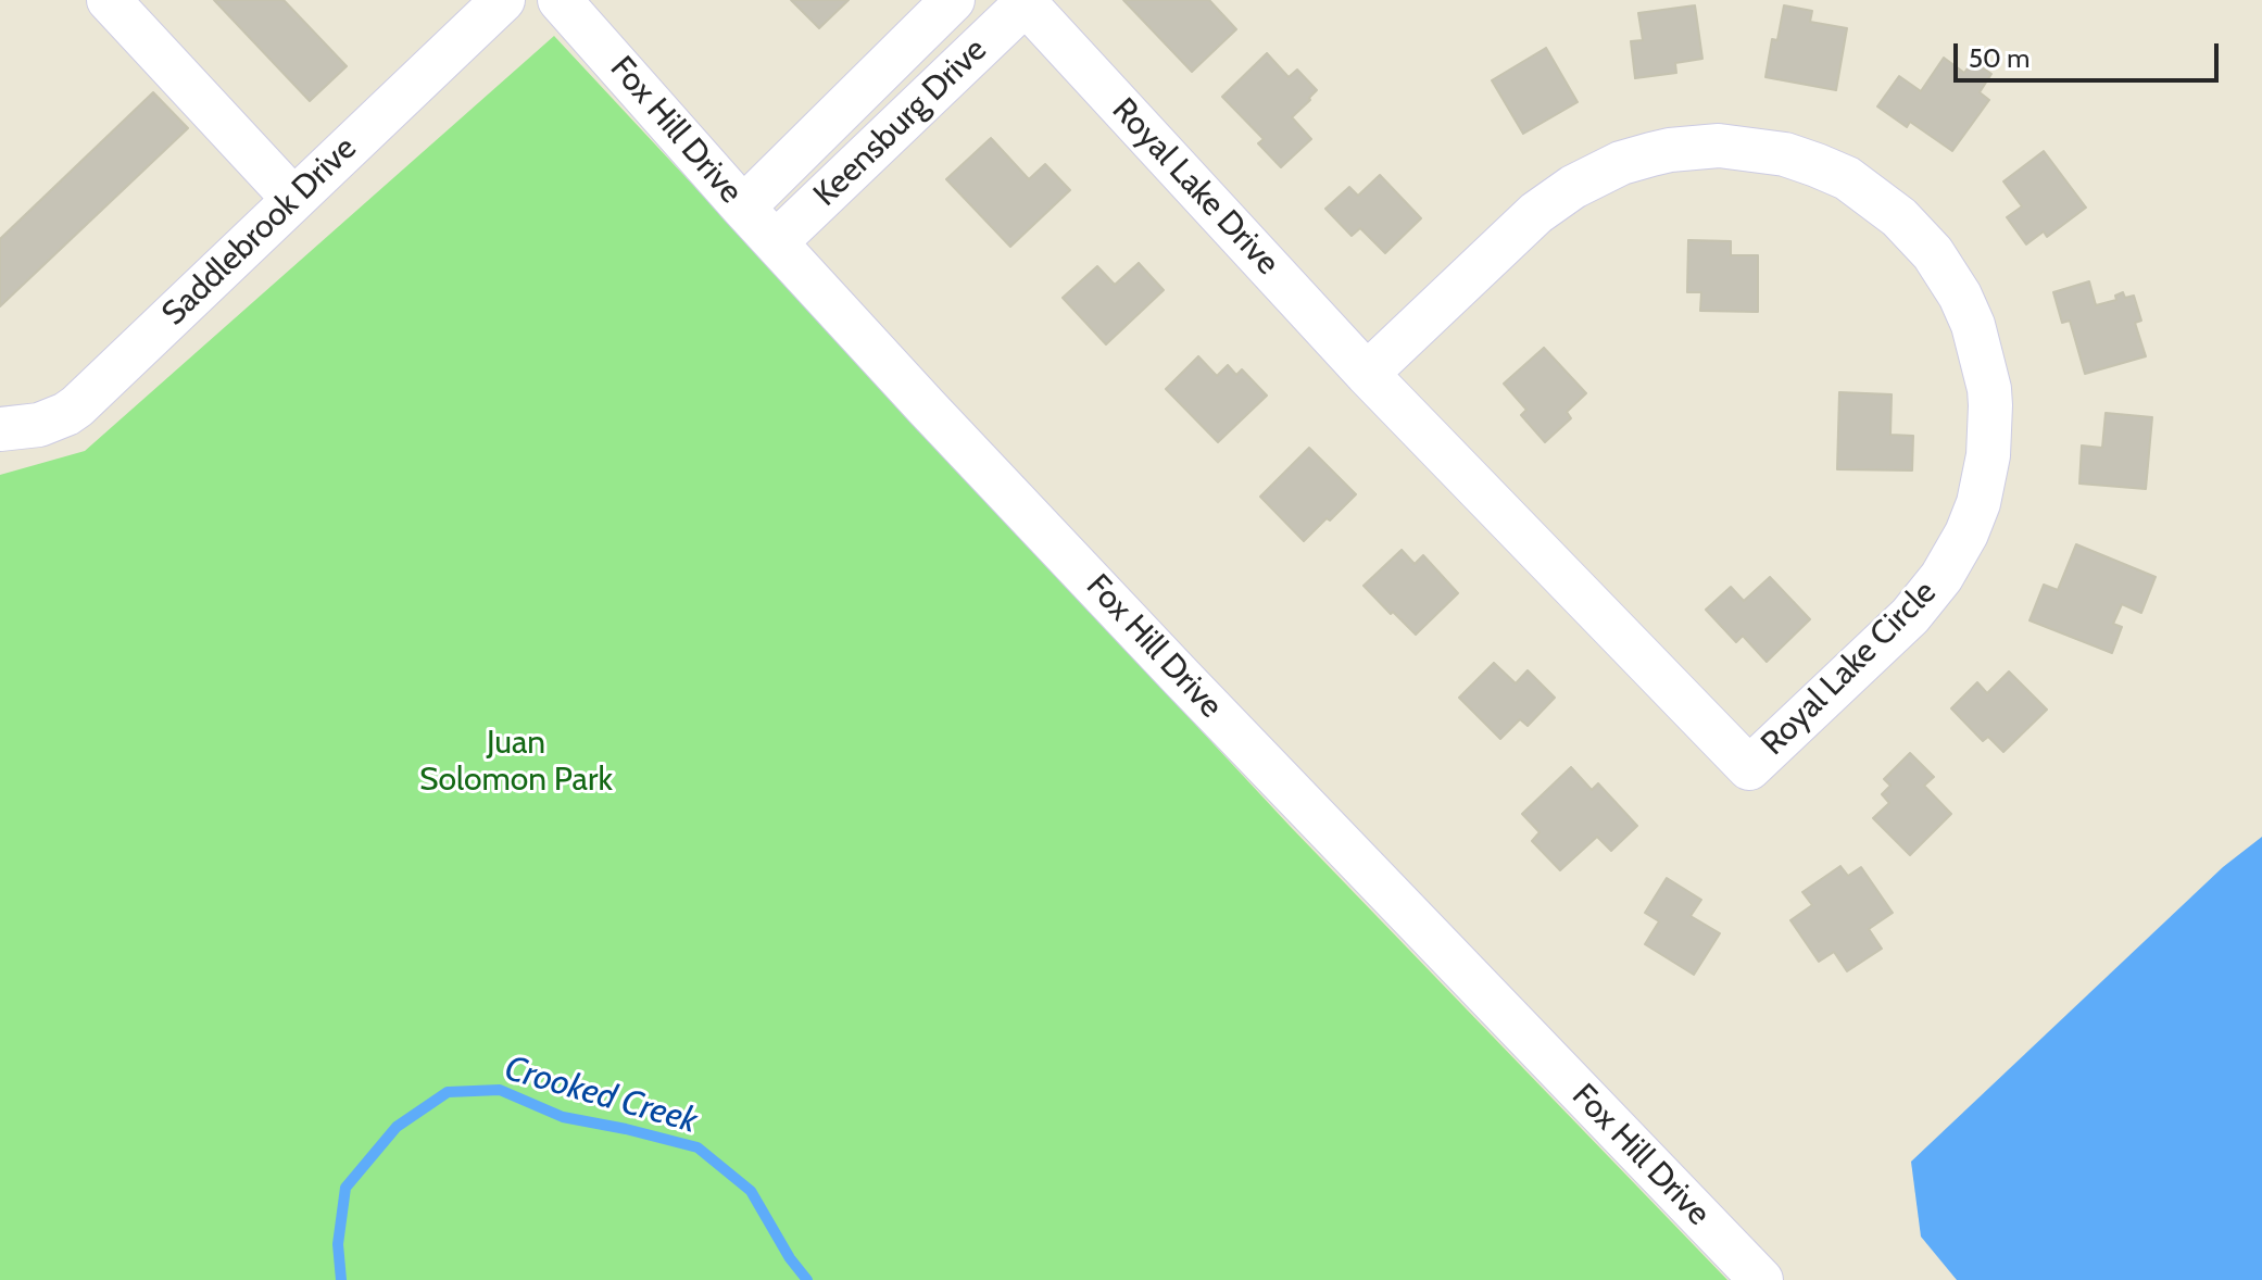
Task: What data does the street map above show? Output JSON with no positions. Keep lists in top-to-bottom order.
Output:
{
  "streets": {
    "street": [
      "Keensburg Drive",
      "Fox Hill Drive",
      "Royal Lake Drive",
      "Saddlebrook Drive",
      "Royal Lake Circle"
    ]
  },
  "crossings": [
    ["Keensburg Drive", "Fox Hill Drive"],
    ["Keensburg Drive", "Royal Lake Drive"],
    ["Royal Lake Drive", "Royal Lake Circle"]
  ],
  "water": ["Crooked Creek"],
  "parks": ["Juan Solomon Park"],
  "scale_bar": "50 m"
}
